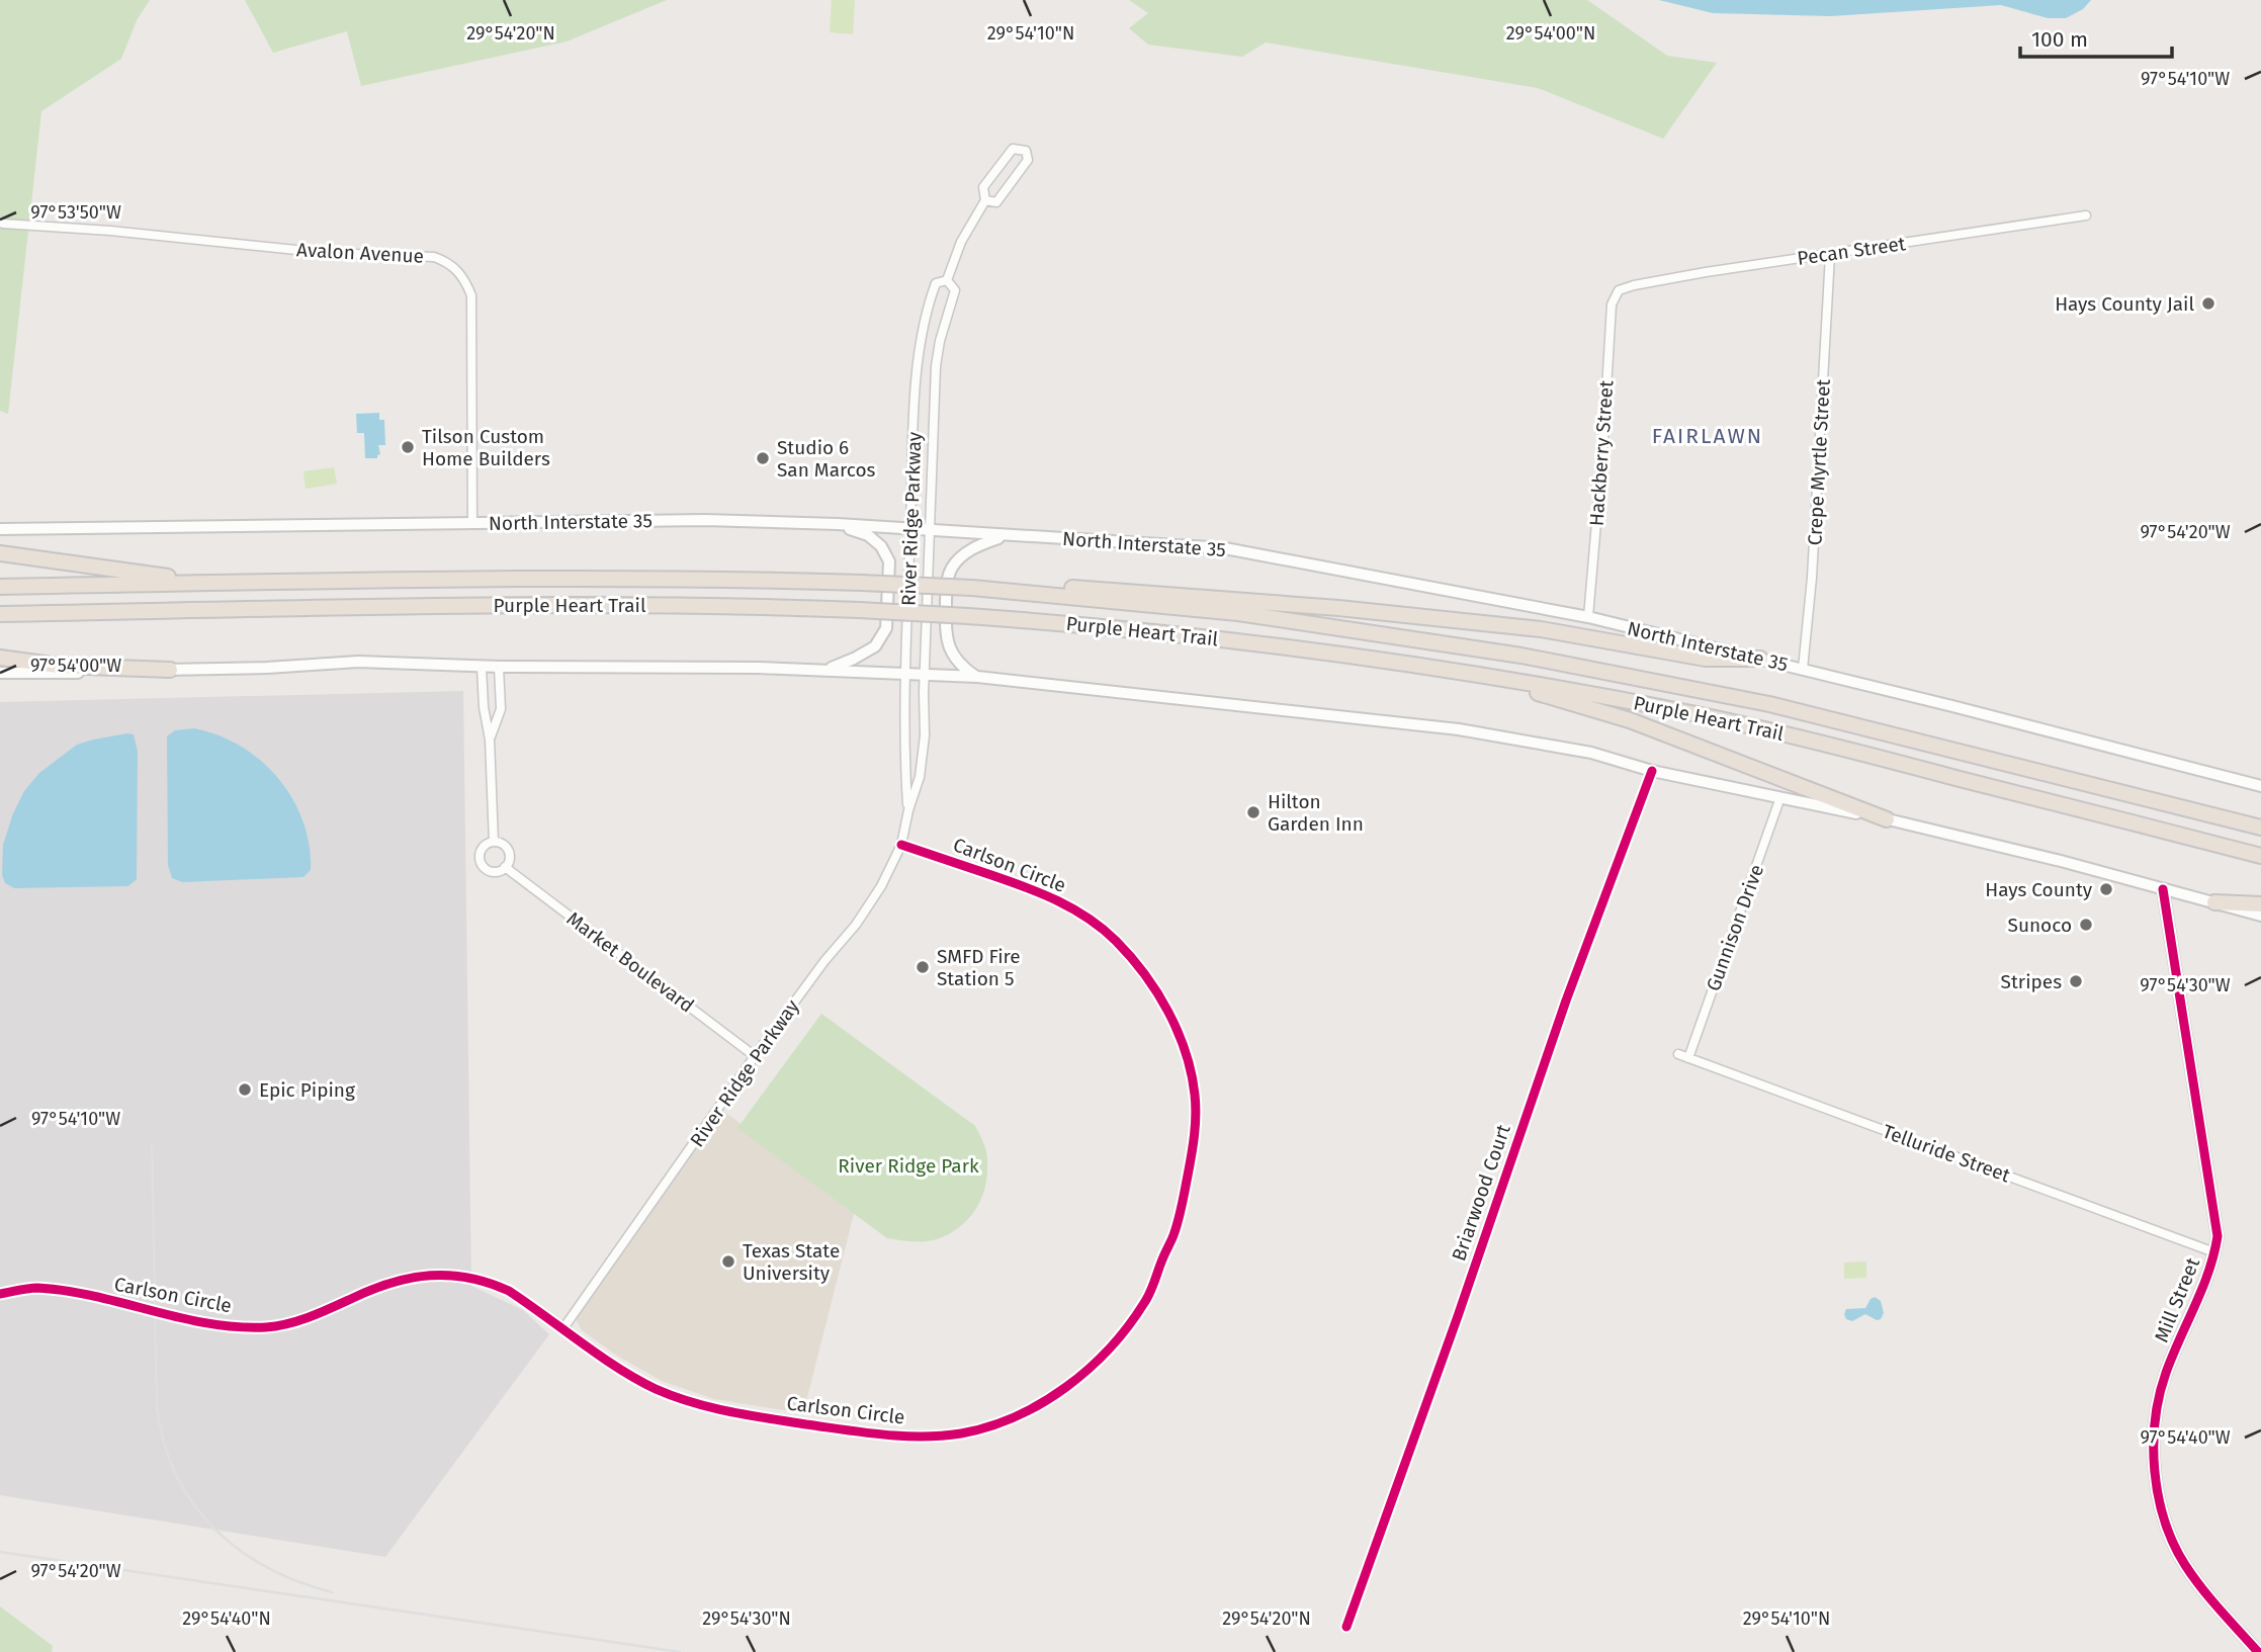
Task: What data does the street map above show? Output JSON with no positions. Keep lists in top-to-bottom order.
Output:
{
  "streets": {
    "highway": ["Purple Heart Trail"],
    "main road": ["North Interstate 35", "Mill Street"],
    "street": [
      "Pecan Street",
      "Avalon Avenue",
      "Hackberry Street",
      "Crepe Myrtle Street",
      "River Ridge Parkway",
      "Carlson Circle",
      "Gunnison Drive",
      "Market Boulevard",
      "Telluride Street",
      "Briarwood Court"
    ]
  },
  "crossings": [
    ["Pecan Street", "Hackberry Street"],
    ["Pecan Street", "Crepe Myrtle Street"],
    ["Avalon Avenue", "North Interstate 35"],
    ["Hackberry Street", "North Interstate 35"],
    ["Crepe Myrtle Street", "North Interstate 35"],
    ["River Ridge Parkway", "North Interstate 35"],
    ["River Ridge Parkway", "Carlson Circle"],
    ["River Ridge Parkway", "Market Boulevard"],
    ["Gunnison Drive", "Telluride Street"],
    ["Telluride Street", "Mill Street"]
  ],
  "districts": ["FAIRLAWN"],
  "parks": ["River Ridge Park"],
  "places": [
    "Hays County Jail",
    "Tilson Custom Home Builders",
    "Studio 6 San Marcos",
    "Hilton Garden Inn",
    "Hays County",
    "Sunoco",
    "SMFD Fire Station 5",
    "Stripes",
    "Epic Piping",
    "Texas State University"
  ],
  "scale_bar": "100 m",
  "coordinates": [
    "29°54'20\"N",
    "29°54'10\"N",
    "29°54'00\"N",
    "97°54'10\"W",
    "97°53'50\"W",
    "97°54'20\"W",
    "97°54'00\"W",
    "97°54'30\"W",
    "97°54'40\"W",
    "29°54'40\"N",
    "29°54'30\"N"
  ]
}
